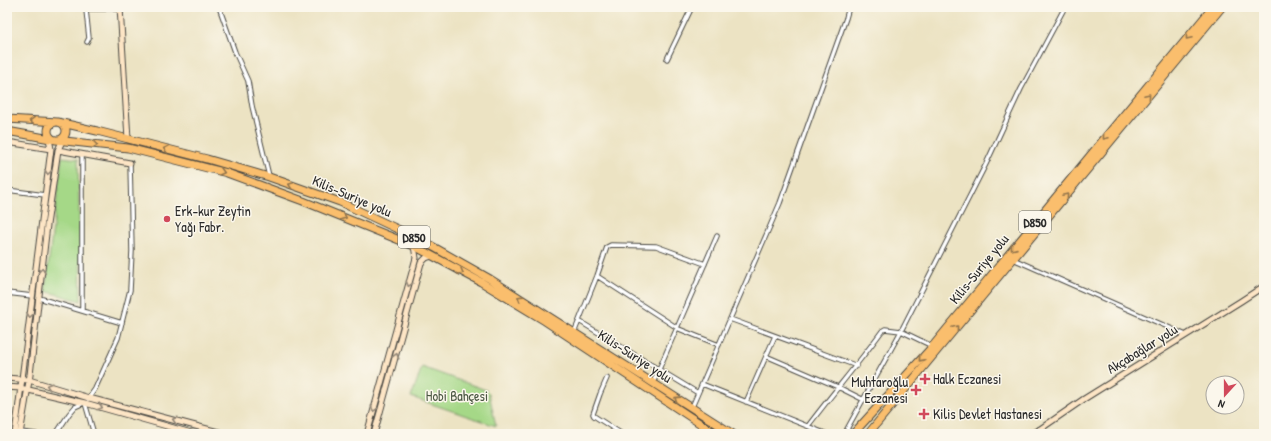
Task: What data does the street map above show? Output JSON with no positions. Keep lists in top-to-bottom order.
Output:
{
  "streets": {
    "highway": ["Kilis-Suriye yolu", "D850"],
    "street": ["Akçabağlar yolu"]
  },
  "crossings": [
    ["Kilis-Suriye yolu", "D850"]
  ],
  "parks": ["Hobi Bahçesi"],
  "places": {
    "other": ["Erk-kur Zeytin Yağı Fabr."],
    "health": ["Halk Eczanesi", "Muhtaroğlu Eczanesi", "Kilis Devlet Hastanesi"]
  },
  "north": "bottom"
}
